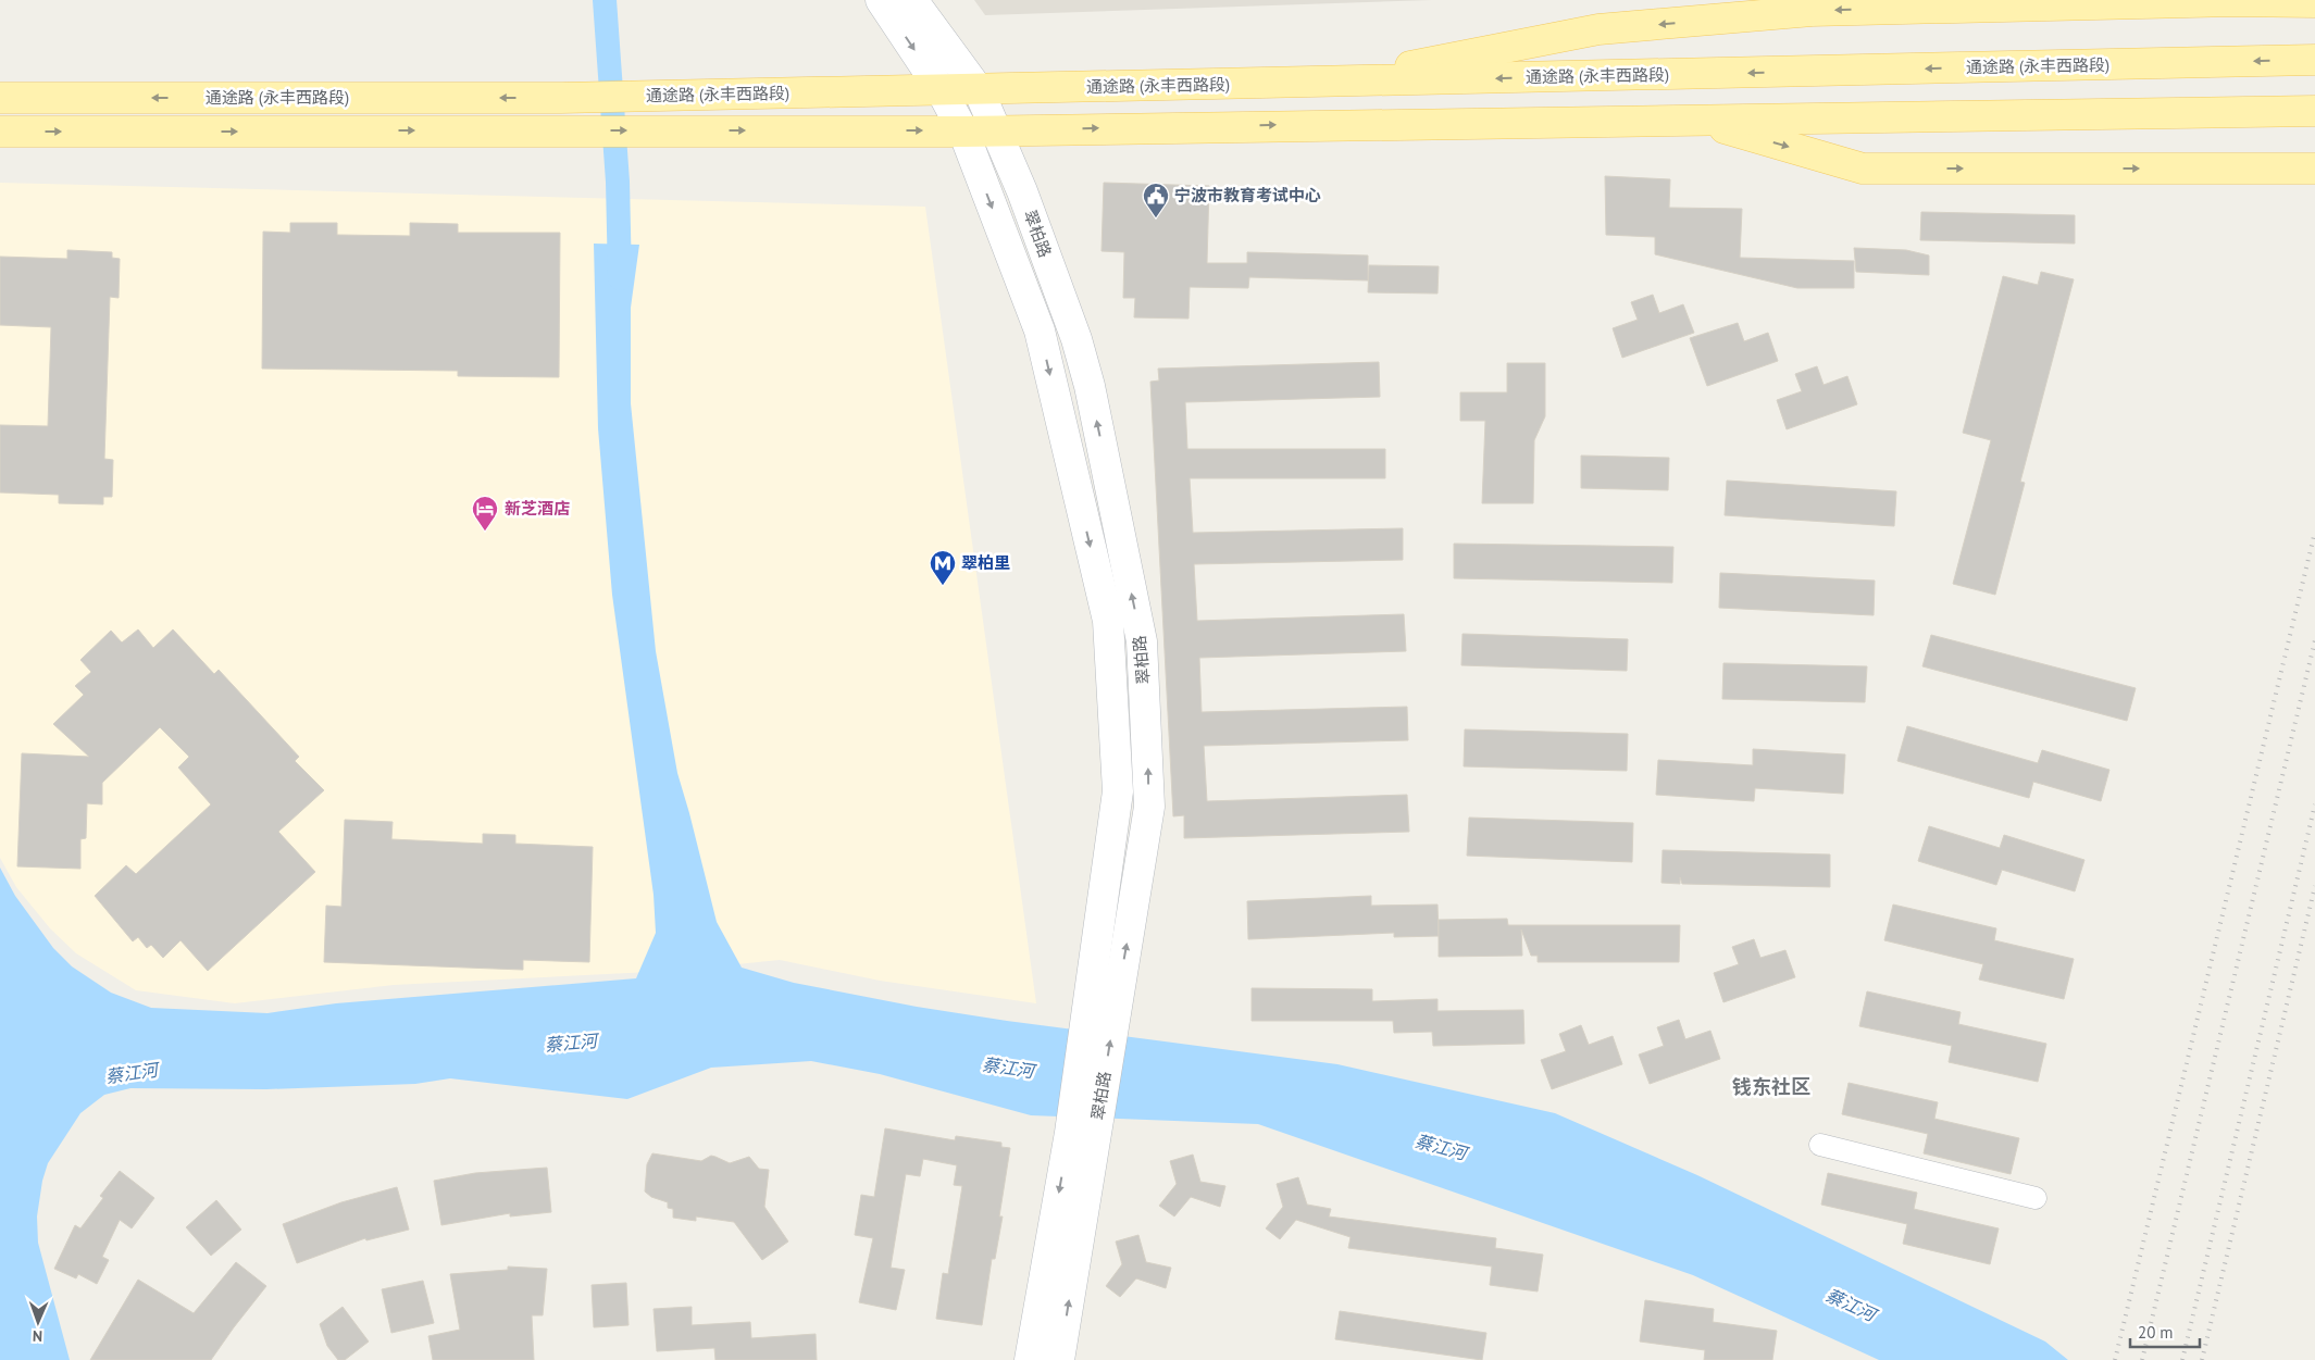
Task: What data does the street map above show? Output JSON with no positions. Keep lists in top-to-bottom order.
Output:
{
  "streets": {
    "main road": ["通途路 (永丰西路段)", "翠柏路"]
  },
  "crossings": [
    ["通途路 (永丰西路段)", "翠柏路"]
  ],
  "districts": ["钱东社区"],
  "water": ["蔡江河"],
  "places": {
    "public building": ["宁波市教育考试中心"],
    "hotel": ["新芝酒店"],
    "metro station": ["翠柏里"]
  },
  "scale_bar": "20 m",
  "north": "bottom"
}
